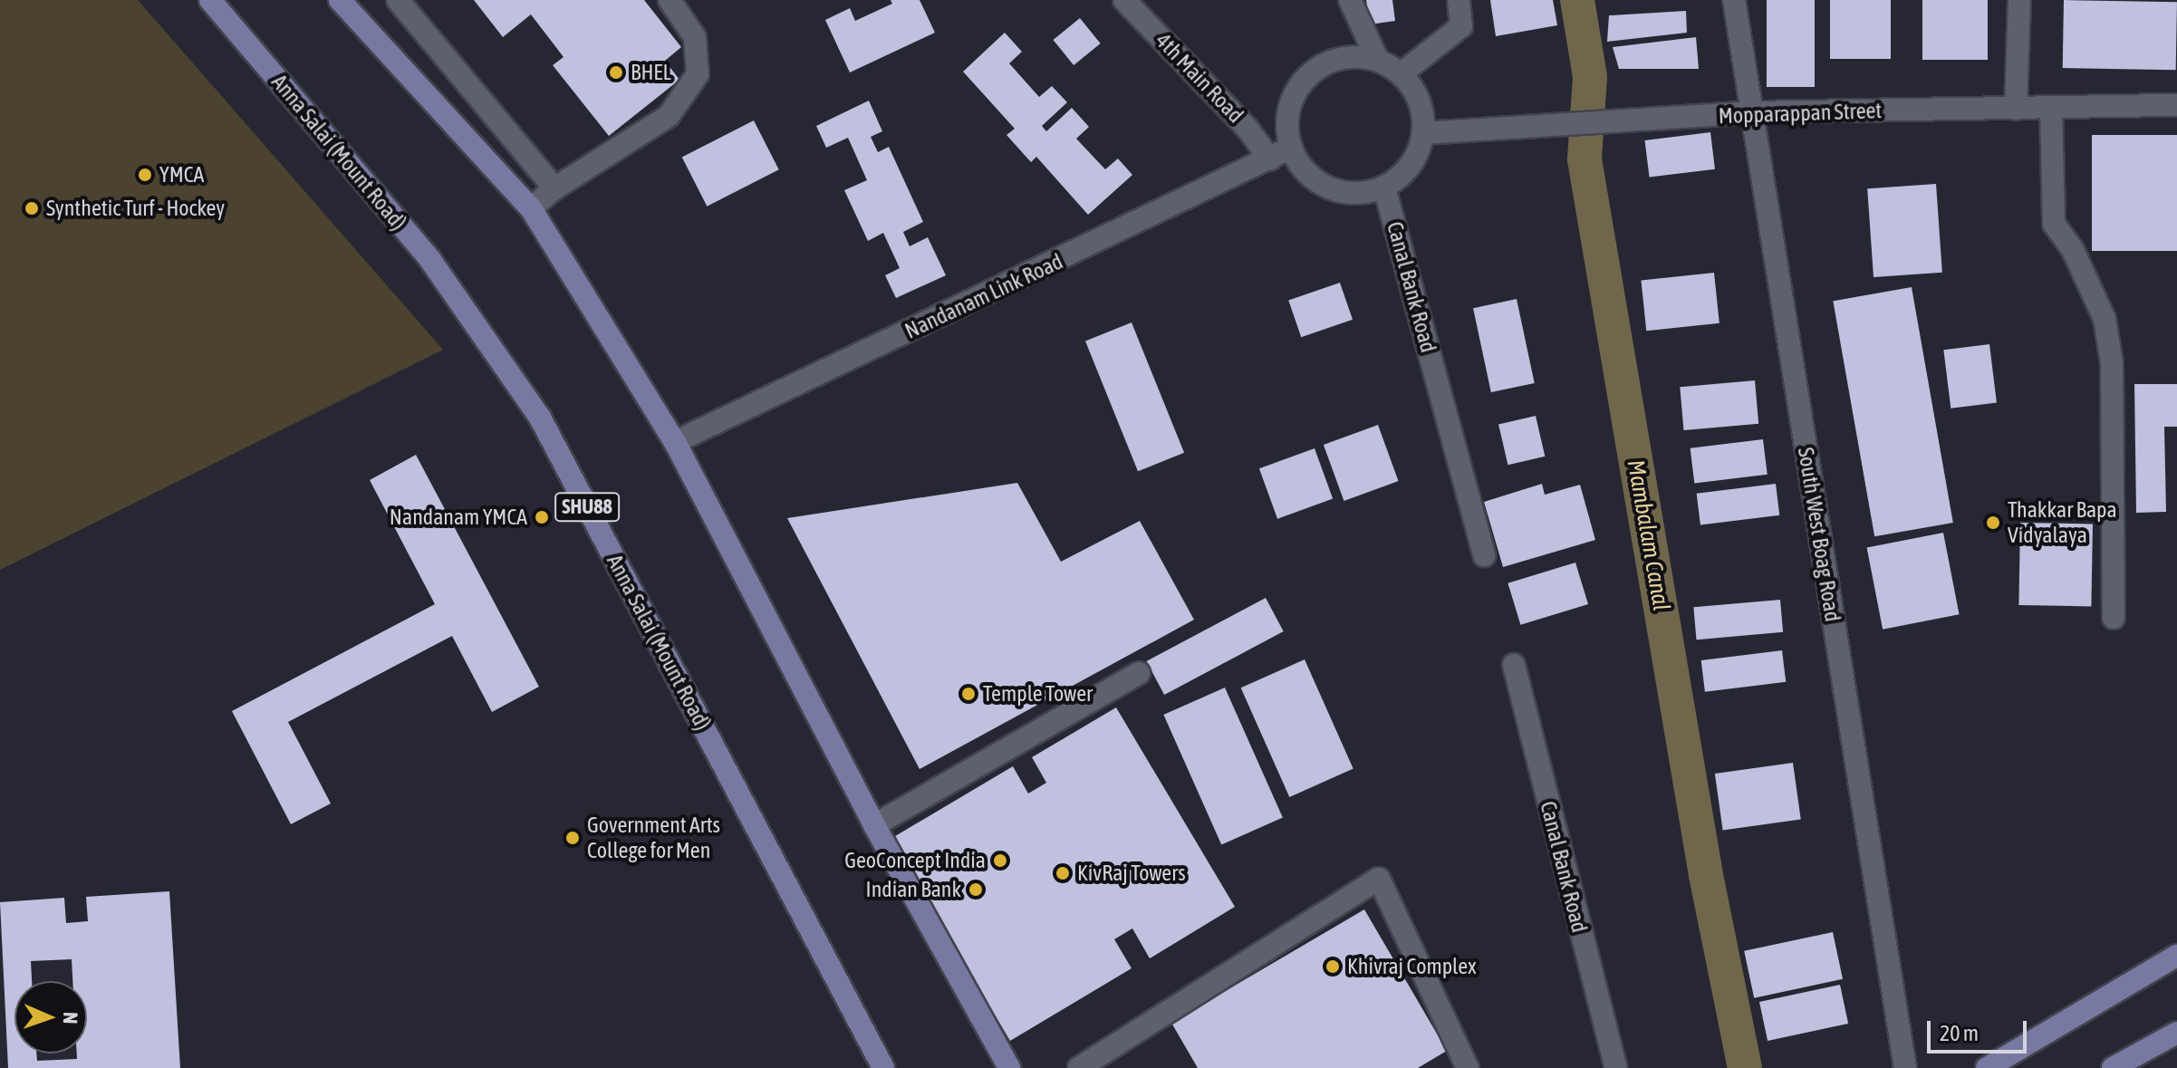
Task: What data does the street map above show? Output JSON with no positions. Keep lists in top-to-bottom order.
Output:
{
  "streets": {
    "main road": ["Anna Salai (Mount Road)", "SHU88"],
    "street": [
      "4th Main Road",
      "Mopparappan Street",
      "Canal Bank Road",
      "Nandanam Link Road",
      "South West Boag Road"
    ]
  },
  "crossings": [
    ["4th Main Road", "Nandanam Link Road"],
    ["Mopparappan Street", "Canal Bank Road"],
    ["Mopparappan Street", "Nandanam Link Road"],
    ["Mopparappan Street", "South West Boag Road"],
    ["Canal Bank Road", "Nandanam Link Road"]
  ],
  "water": ["Mambalam Canal"],
  "places": [
    "BHEL",
    "YMCA",
    "Synthetic Turf - Hockey",
    "Nandanam YMCA",
    "Thakkar Bapa Vidyalaya",
    "Temple Tower",
    "Government Arts College for Men",
    "GeoConcept India",
    "KivRaj Towers",
    "Indian Bank",
    "Khivraj Complex"
  ],
  "scale_bar": "20 m",
  "north": "right"
}
